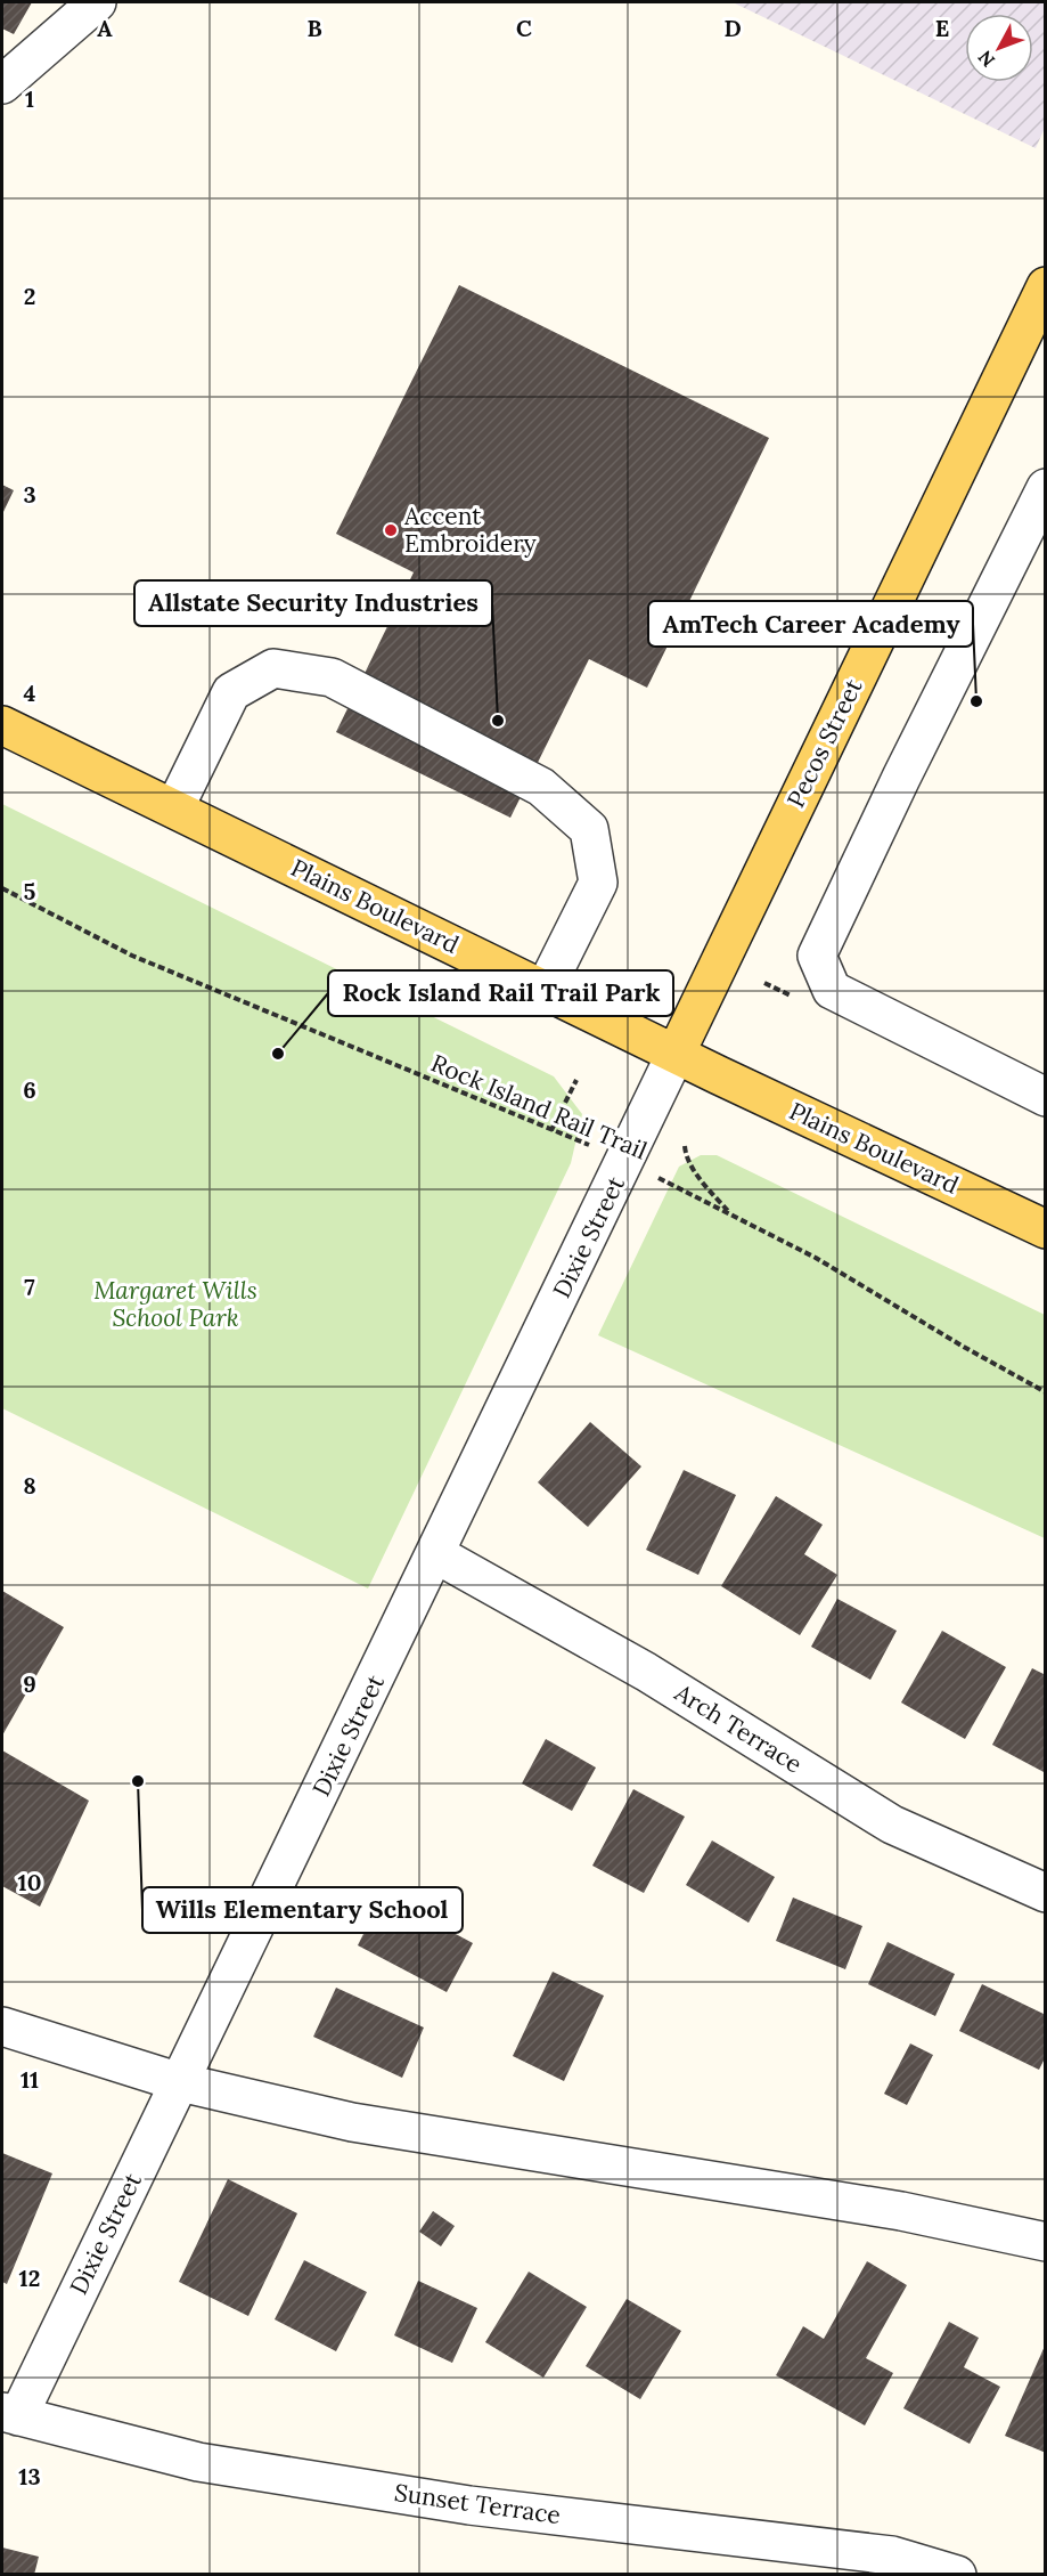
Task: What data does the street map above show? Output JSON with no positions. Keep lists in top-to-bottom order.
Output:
{
  "streets": {
    "main road": ["Pecos Street", "Plains Boulevard"],
    "street": ["Dixie Street", "Arch Terrace", "Sunset Terrace"],
    "path": ["Rock Island Rail Trail"]
  },
  "crossings": [
    ["Pecos Street", "Plains Boulevard"],
    ["Pecos Street", "Dixie Street"],
    ["Plains Boulevard", "Dixie Street"],
    ["Rock Island Rail Trail", "Dixie Street"],
    ["Dixie Street", "Arch Terrace"],
    ["Dixie Street", "Sunset Terrace"]
  ],
  "parks": ["Margaret Wills School Park"],
  "places": [
    "Accent Embroidery",
    "AmTech Career Academy",
    "Allstate Security Industries",
    "Rock Island Rail Trail Park",
    "Wills Elementary School"
  ],
  "north": "bottom left",
  "grid": {
    "columns": [
      "A",
      "B",
      "C",
      "D",
      "E"
    ],
    "rows": [
      "1",
      "2",
      "3",
      "4",
      "5",
      "6",
      "7",
      "8",
      "9",
      "10",
      "11",
      "12",
      "13"
    ]
  }
}
